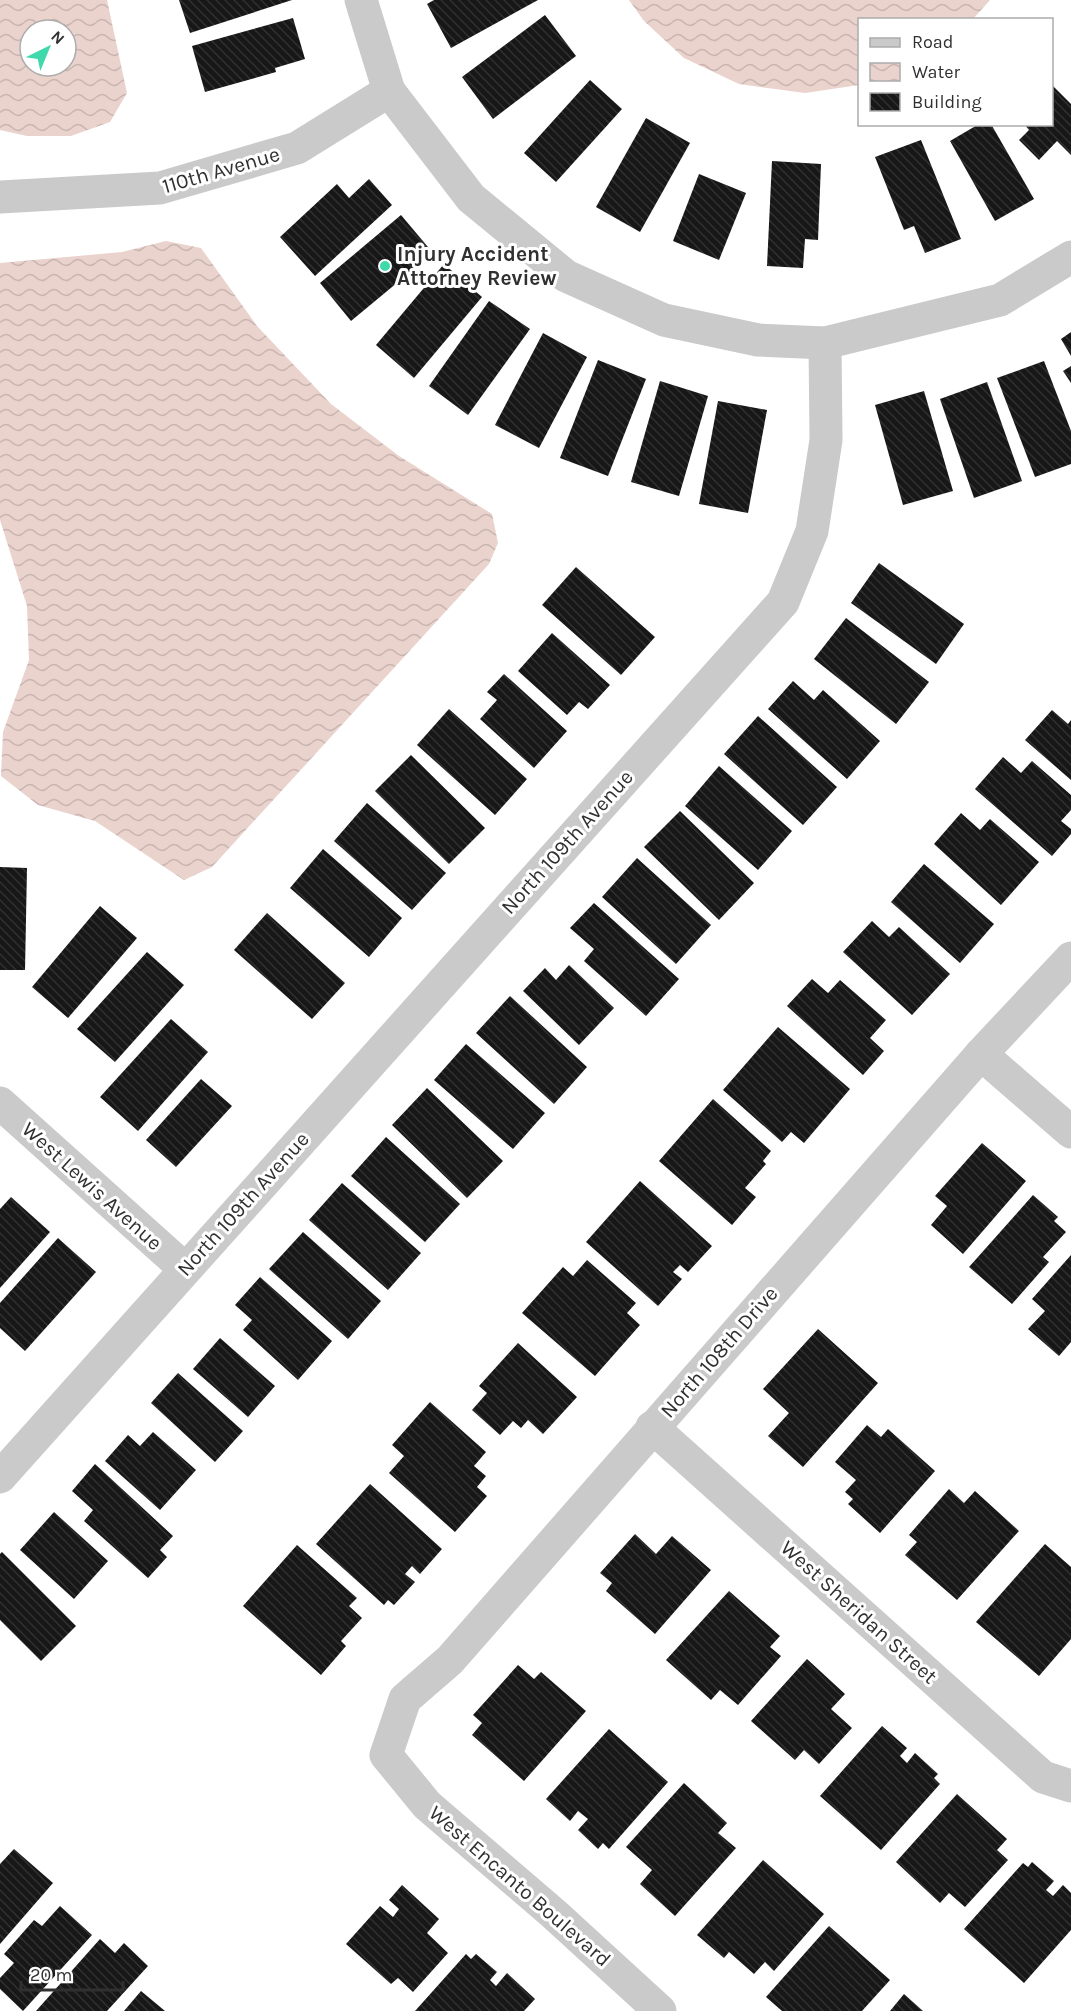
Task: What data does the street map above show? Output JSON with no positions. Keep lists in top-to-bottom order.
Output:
{
  "streets": {
    "street": [
      "110th Avenue",
      "North 109th Avenue",
      "West Lewis Avenue",
      "North 108th Drive",
      "West Sheridan Street",
      "West Encanto Boulevard"
    ]
  },
  "crossings": [
    ["North 109th Avenue", "West Lewis Avenue"],
    ["North 108th Drive", "West Sheridan Street"],
    ["North 108th Drive", "West Encanto Boulevard"]
  ],
  "places": ["Injury Accident Attorney Review"],
  "legend": ["Road", "Water", "Building"],
  "scale_bar": "20 m",
  "north": "top right"
}
